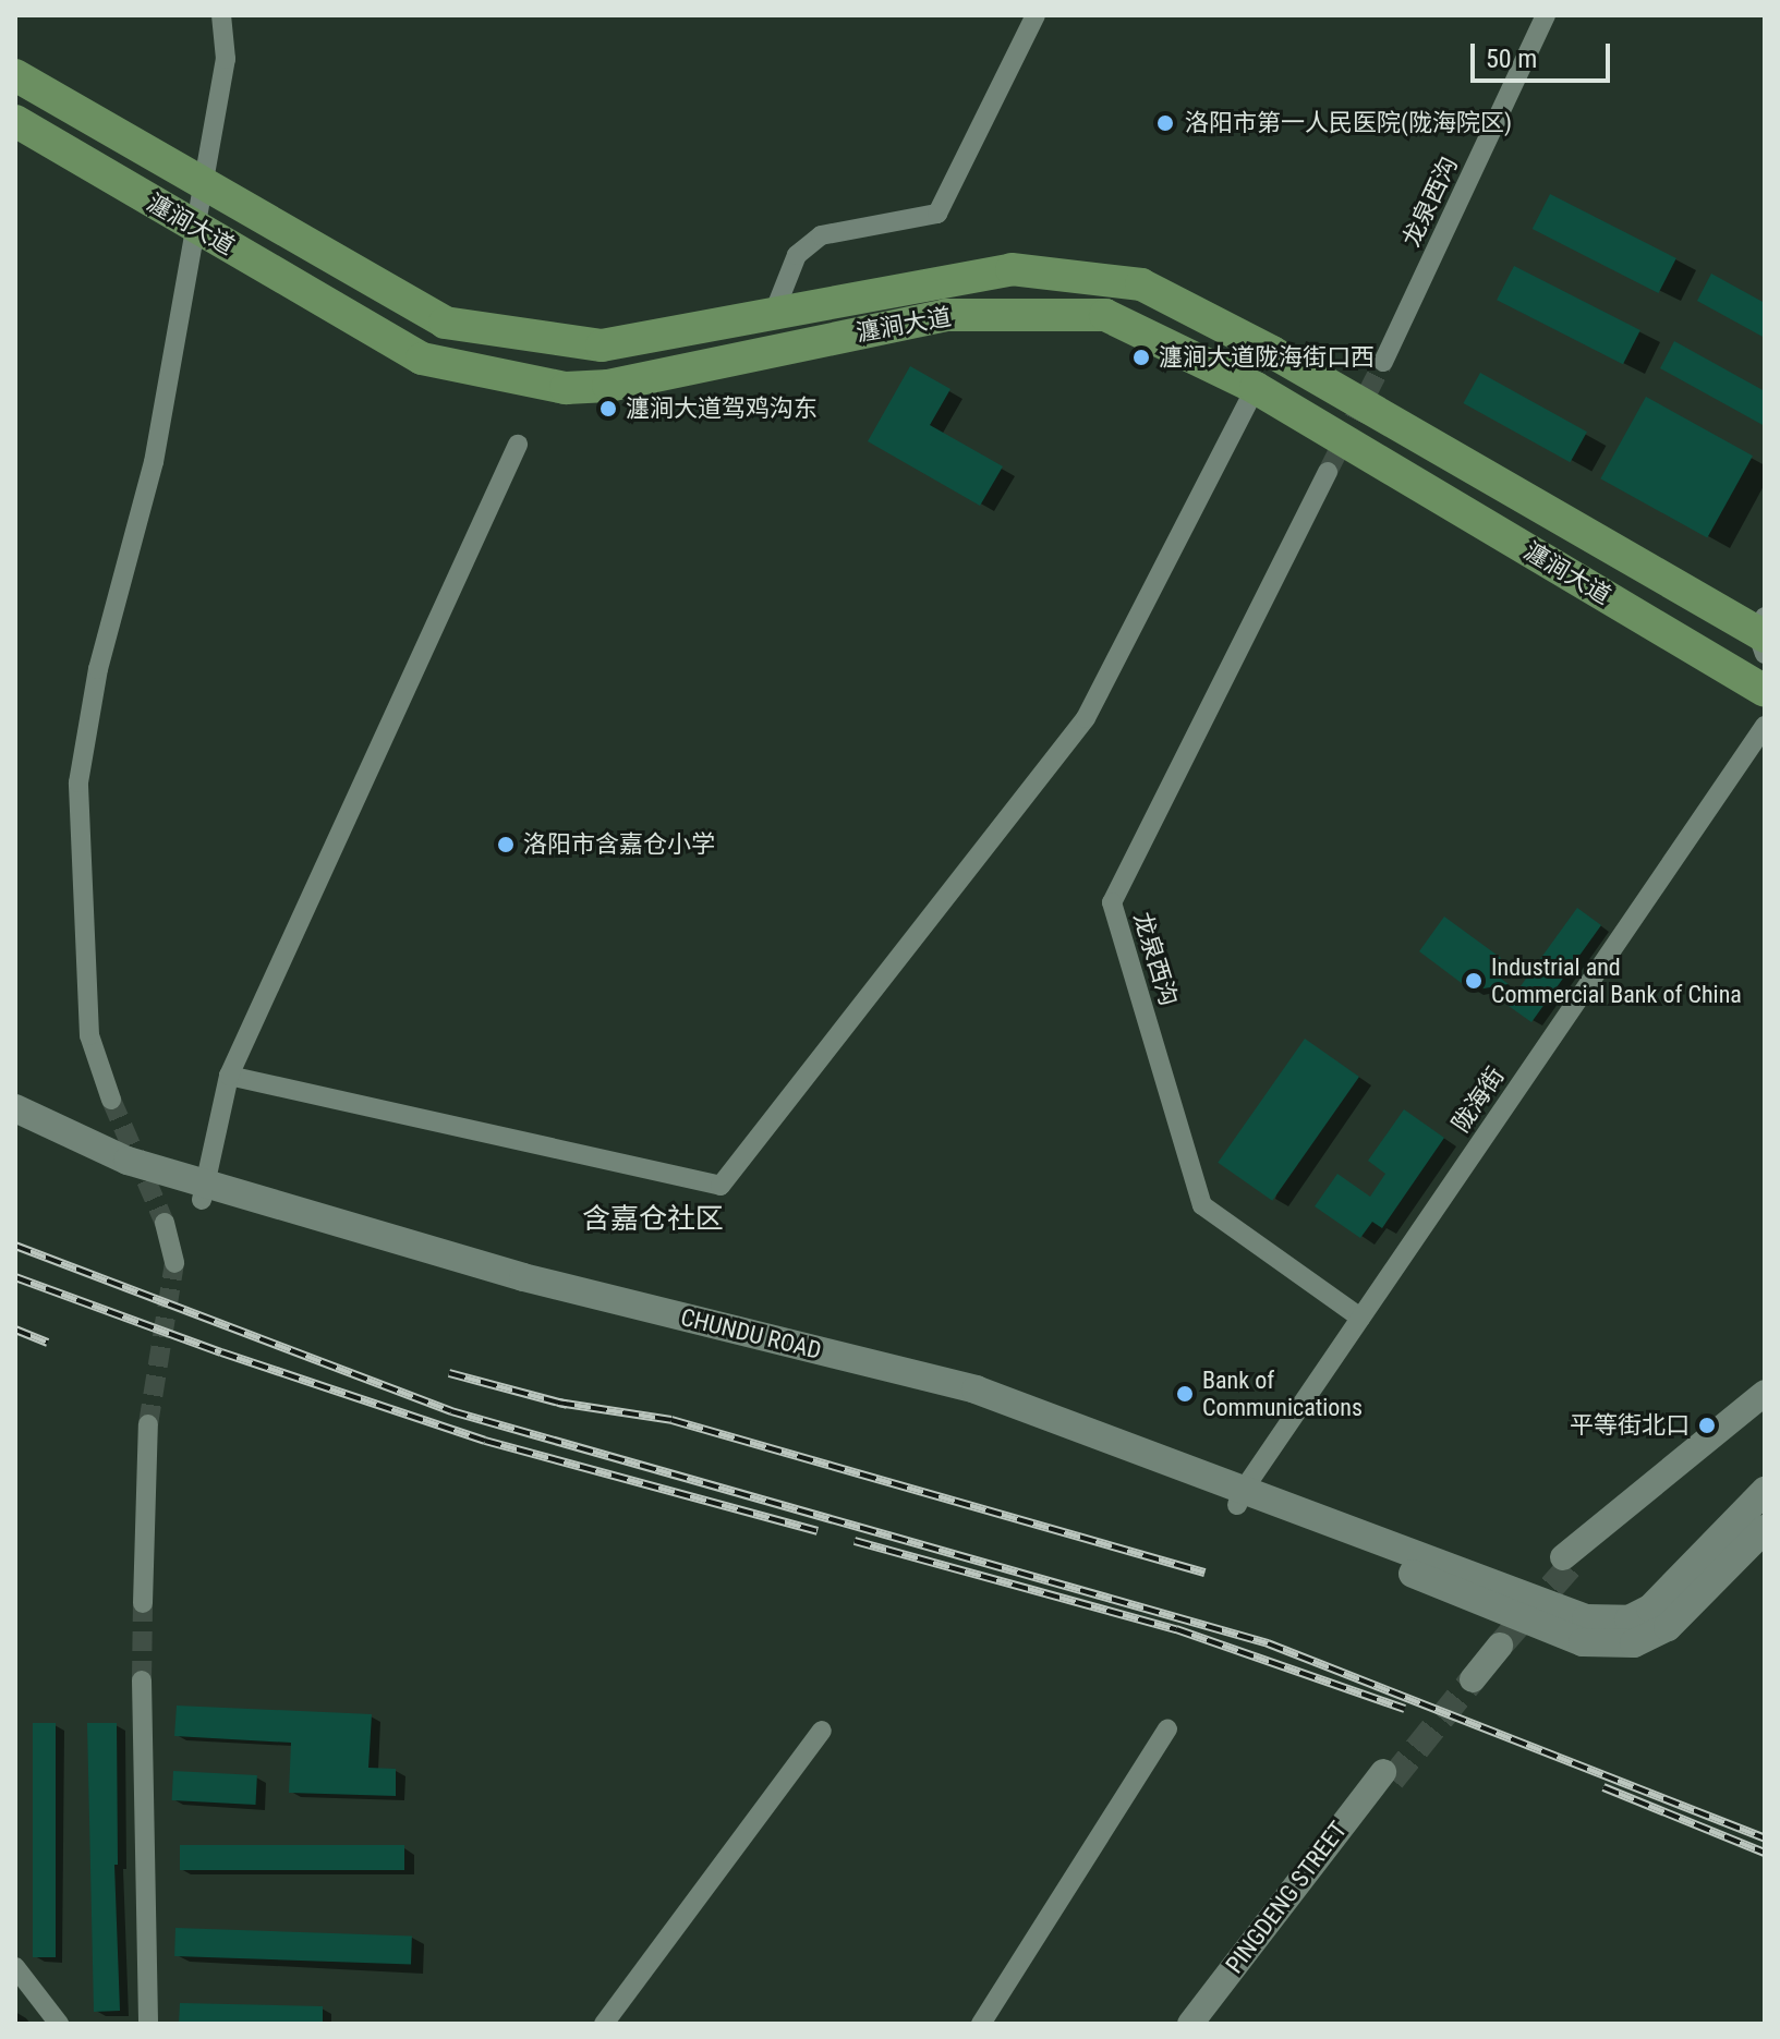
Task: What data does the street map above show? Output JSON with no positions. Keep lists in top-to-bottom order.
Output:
{
  "streets": {
    "main road": ["瀍涧大道", "CHUNDU ROAD"],
    "street": ["龙泉西沟", "陇海街", "PINGDENG STREET"]
  },
  "crossings": [
    ["龙泉西沟", "陇海街"],
    ["陇海街", "CHUNDU ROAD"]
  ],
  "districts": ["含嘉仓社区"],
  "places": [
    "洛阳市第一人民医院(陇海院区)",
    "瀍涧大道陇海街口西",
    "瀍涧大道驾鸡沟东",
    "洛阳市含嘉仓小学",
    "Industrial and Commercial Bank of China",
    "Bank of Communications",
    "平等街北口"
  ],
  "scale_bar": "50 m"
}
